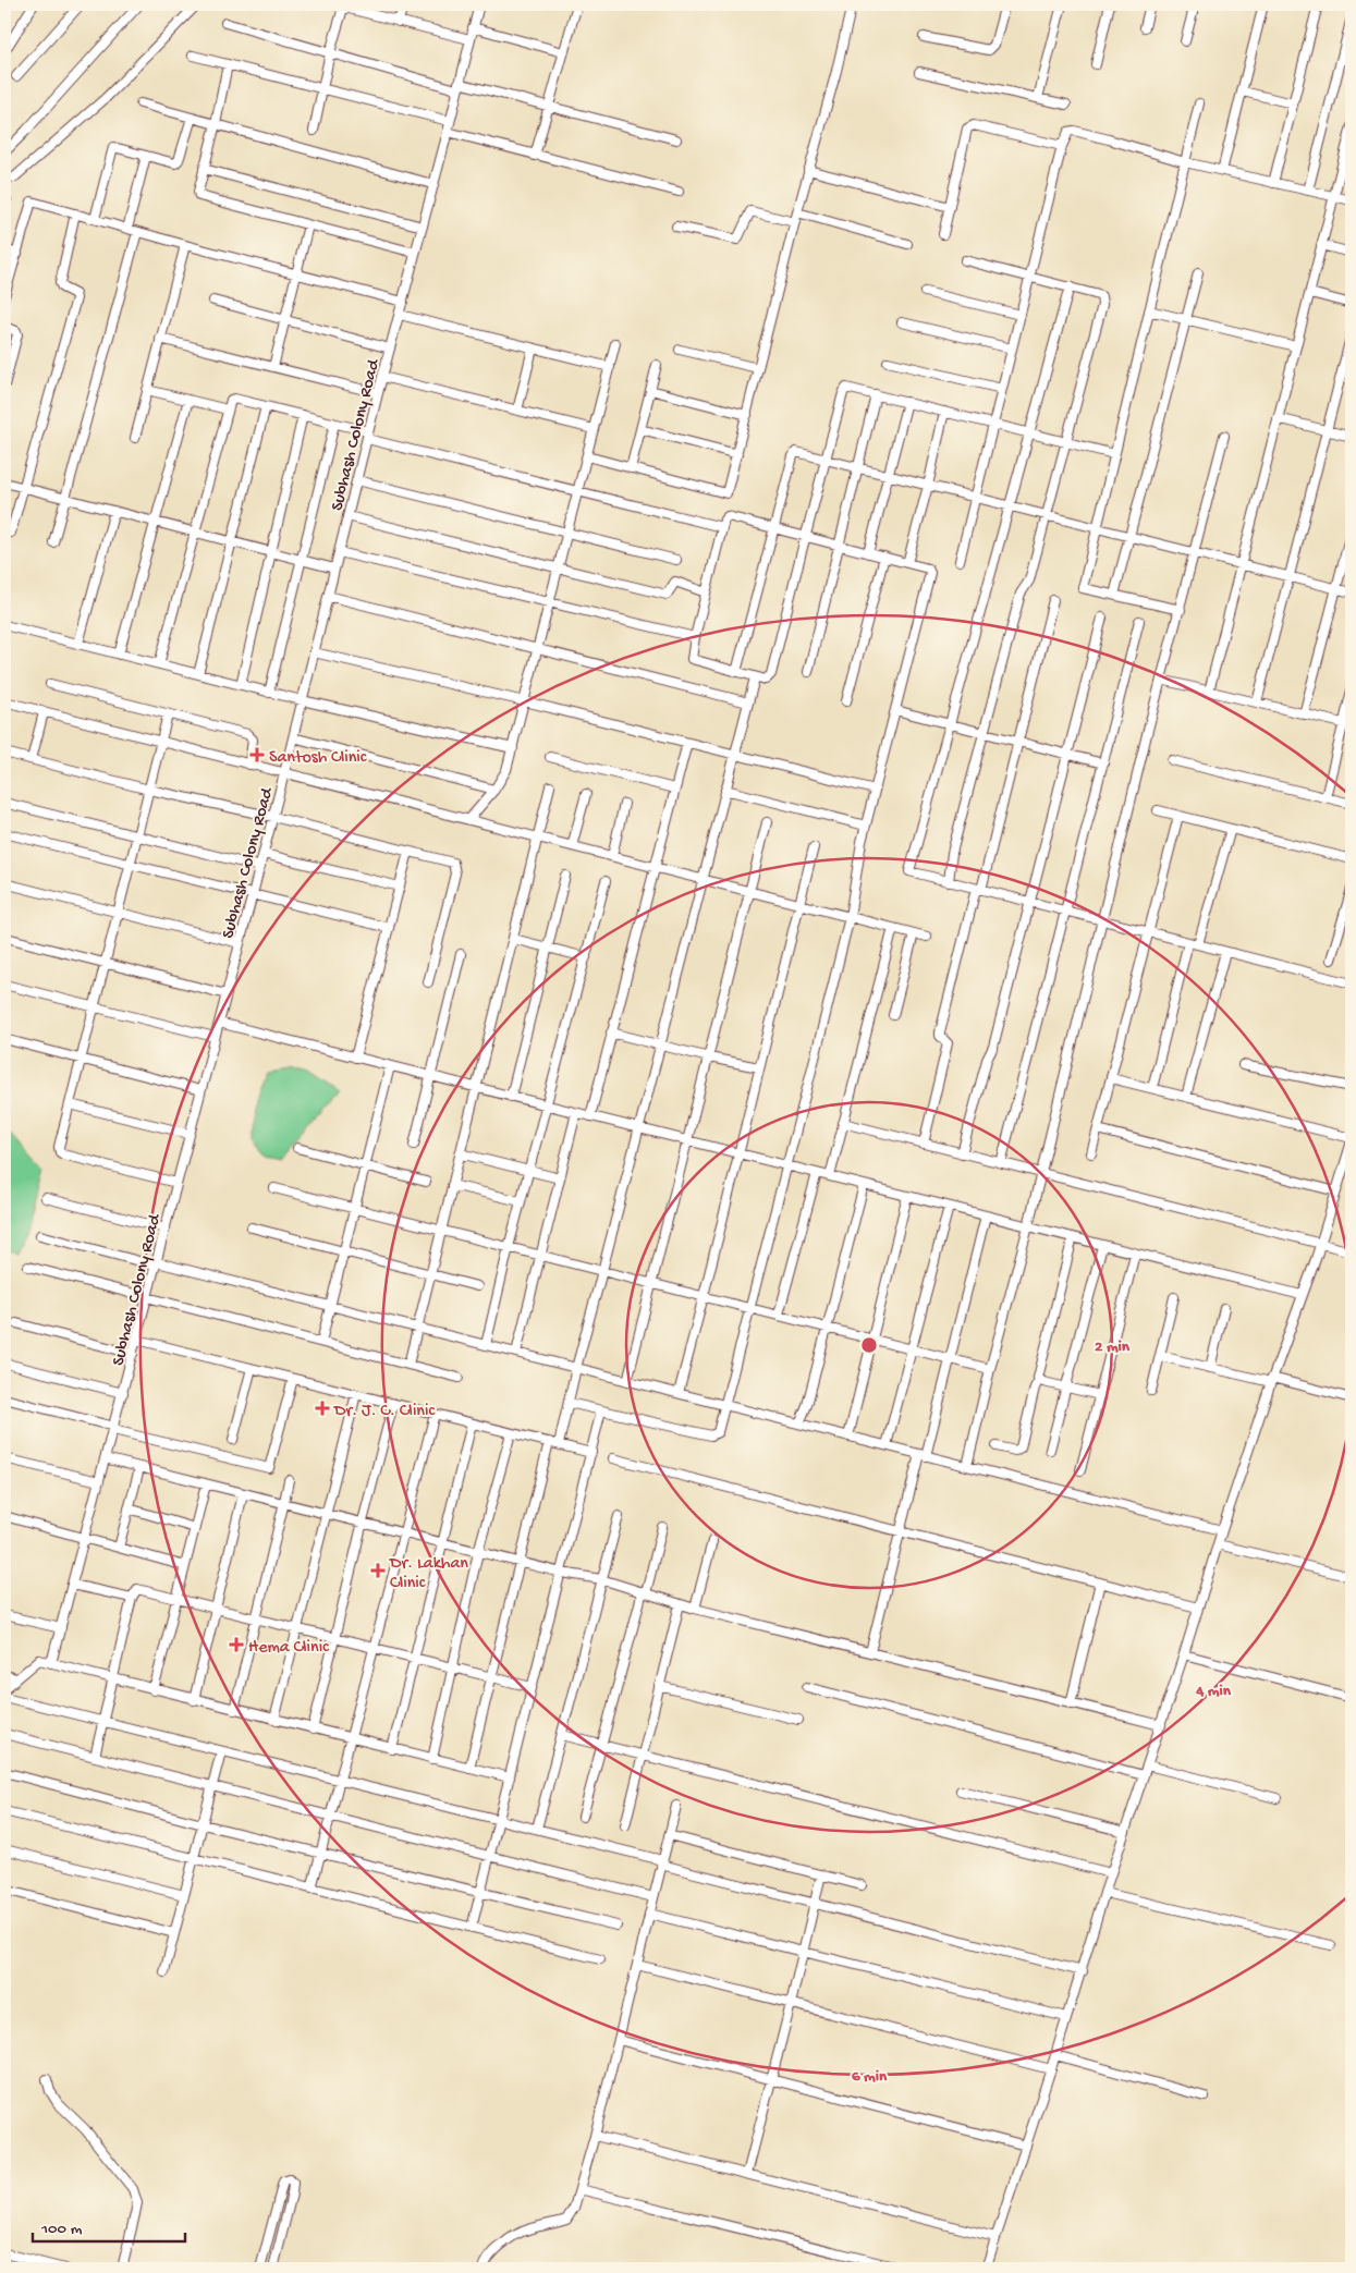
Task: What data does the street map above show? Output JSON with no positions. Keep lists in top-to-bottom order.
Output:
{
  "streets": {
    "street": ["Subhash Colony Road"]
  },
  "places": {
    "health": [
      "Santosh Clinic",
      "Dr. J. C. Clinic",
      "Dr. Lakhan Clinic",
      "Hema Clinic"
    ]
  },
  "scale_bar": "100 m",
  "rings": ["2 min", "4 min", "6 min"]
}
